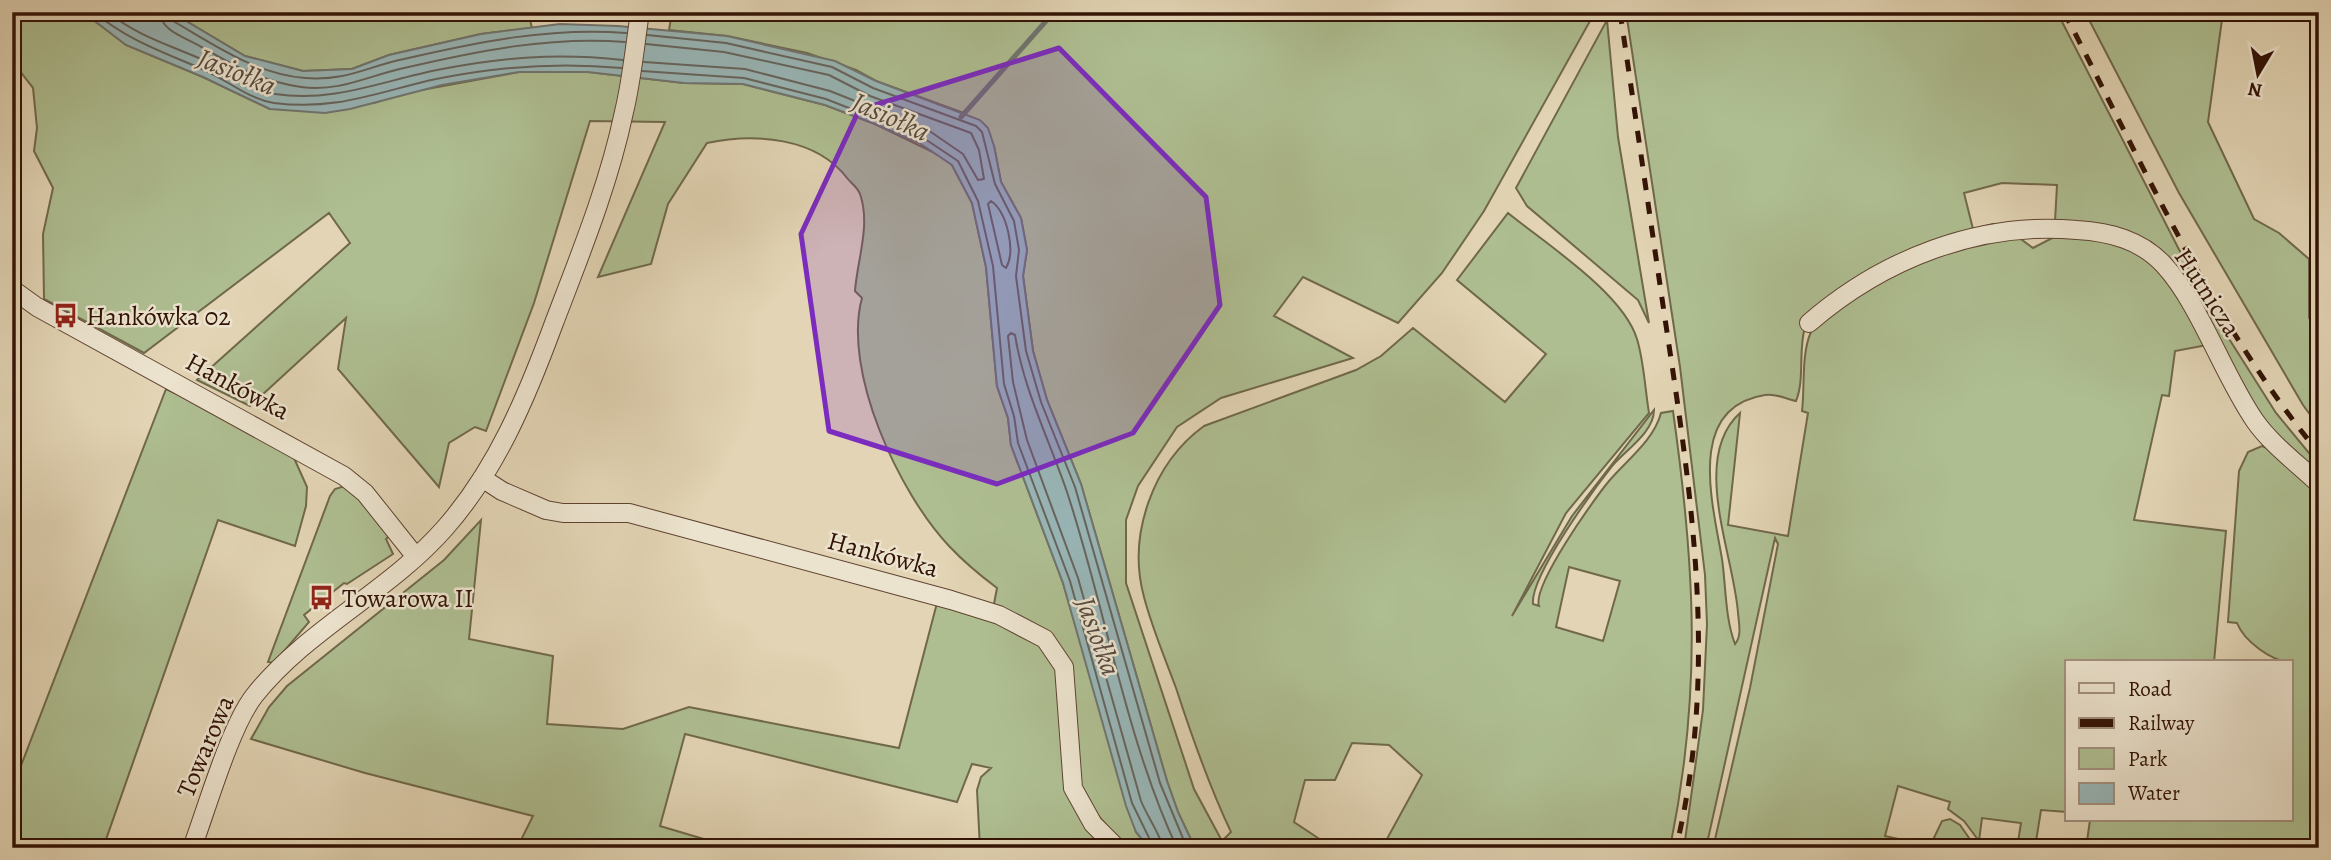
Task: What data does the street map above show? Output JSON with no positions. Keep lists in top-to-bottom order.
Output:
{
  "streets": {
    "street": ["Hutnicza", "Hankówka", "Towarowa"]
  },
  "crossings": [
    ["Hankówka", "Towarowa"]
  ],
  "water": ["Jasiołka"],
  "places": {
    "bus stop": ["Hankówka 02", "Towarowa II"]
  },
  "legend": [
    "Road",
    "Railway",
    "Park",
    "Water"
  ],
  "north": "bottom"
}
